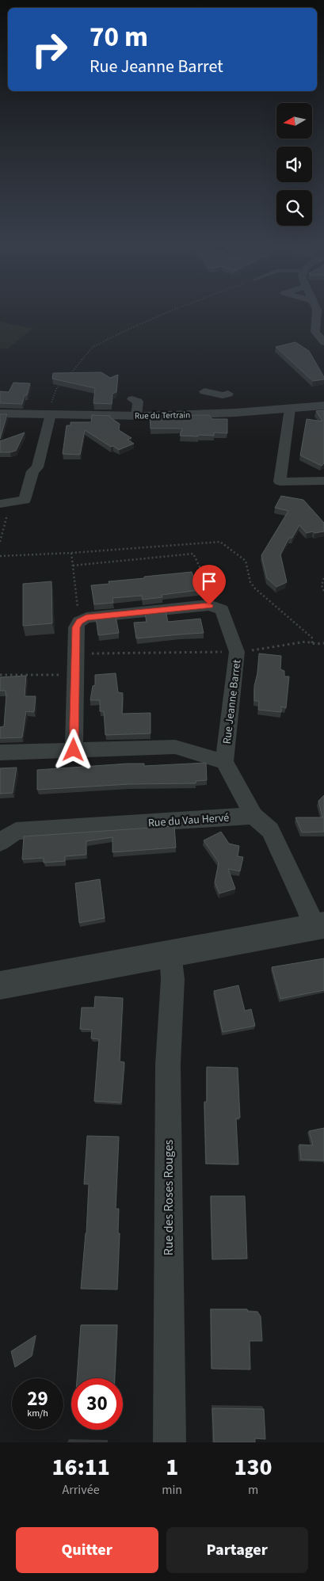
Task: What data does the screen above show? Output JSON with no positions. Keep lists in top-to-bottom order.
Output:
{
  "streets": {
    "street": [
      "Rue du Tertrain",
      "Rue Jeanne Barret",
      "Rue du Vau Hervé",
      "Rue des Roses Rouges"
    ]
  },
  "north": "left",
  "page": {
    "turn": ["70 m", "Rue Jeanne Barret"],
    "speed": "29 km/h",
    "limit": "30",
    "eta": [
      "16:11",
      "Arrivée",
      "1",
      "min",
      "130",
      "m"
    ],
    "buttons": ["Quitter", "Partager"]
  }
}
